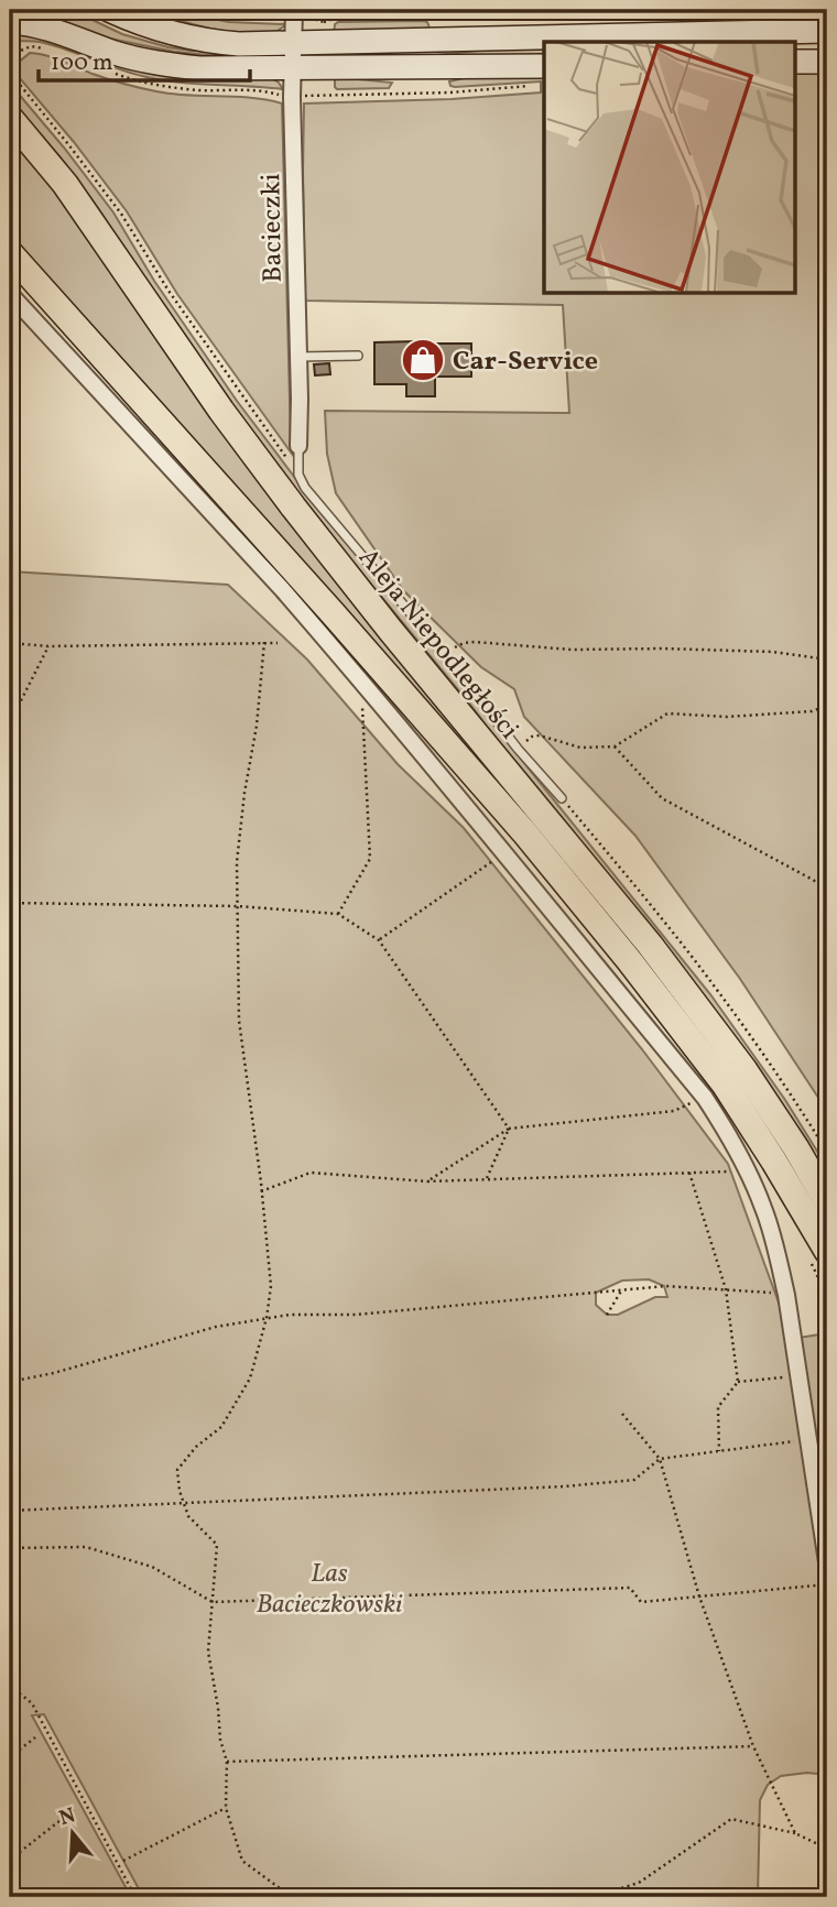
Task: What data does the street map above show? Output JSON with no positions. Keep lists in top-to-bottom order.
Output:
{
  "streets": {
    "main road": ["Aleja Niepodległości"],
    "street": ["Bacieczki"]
  },
  "parks": ["Las Bacieczkowski"],
  "places": {
    "shop": ["Car-Service"]
  },
  "scale_bar": "100 m",
  "north": "top"
}
